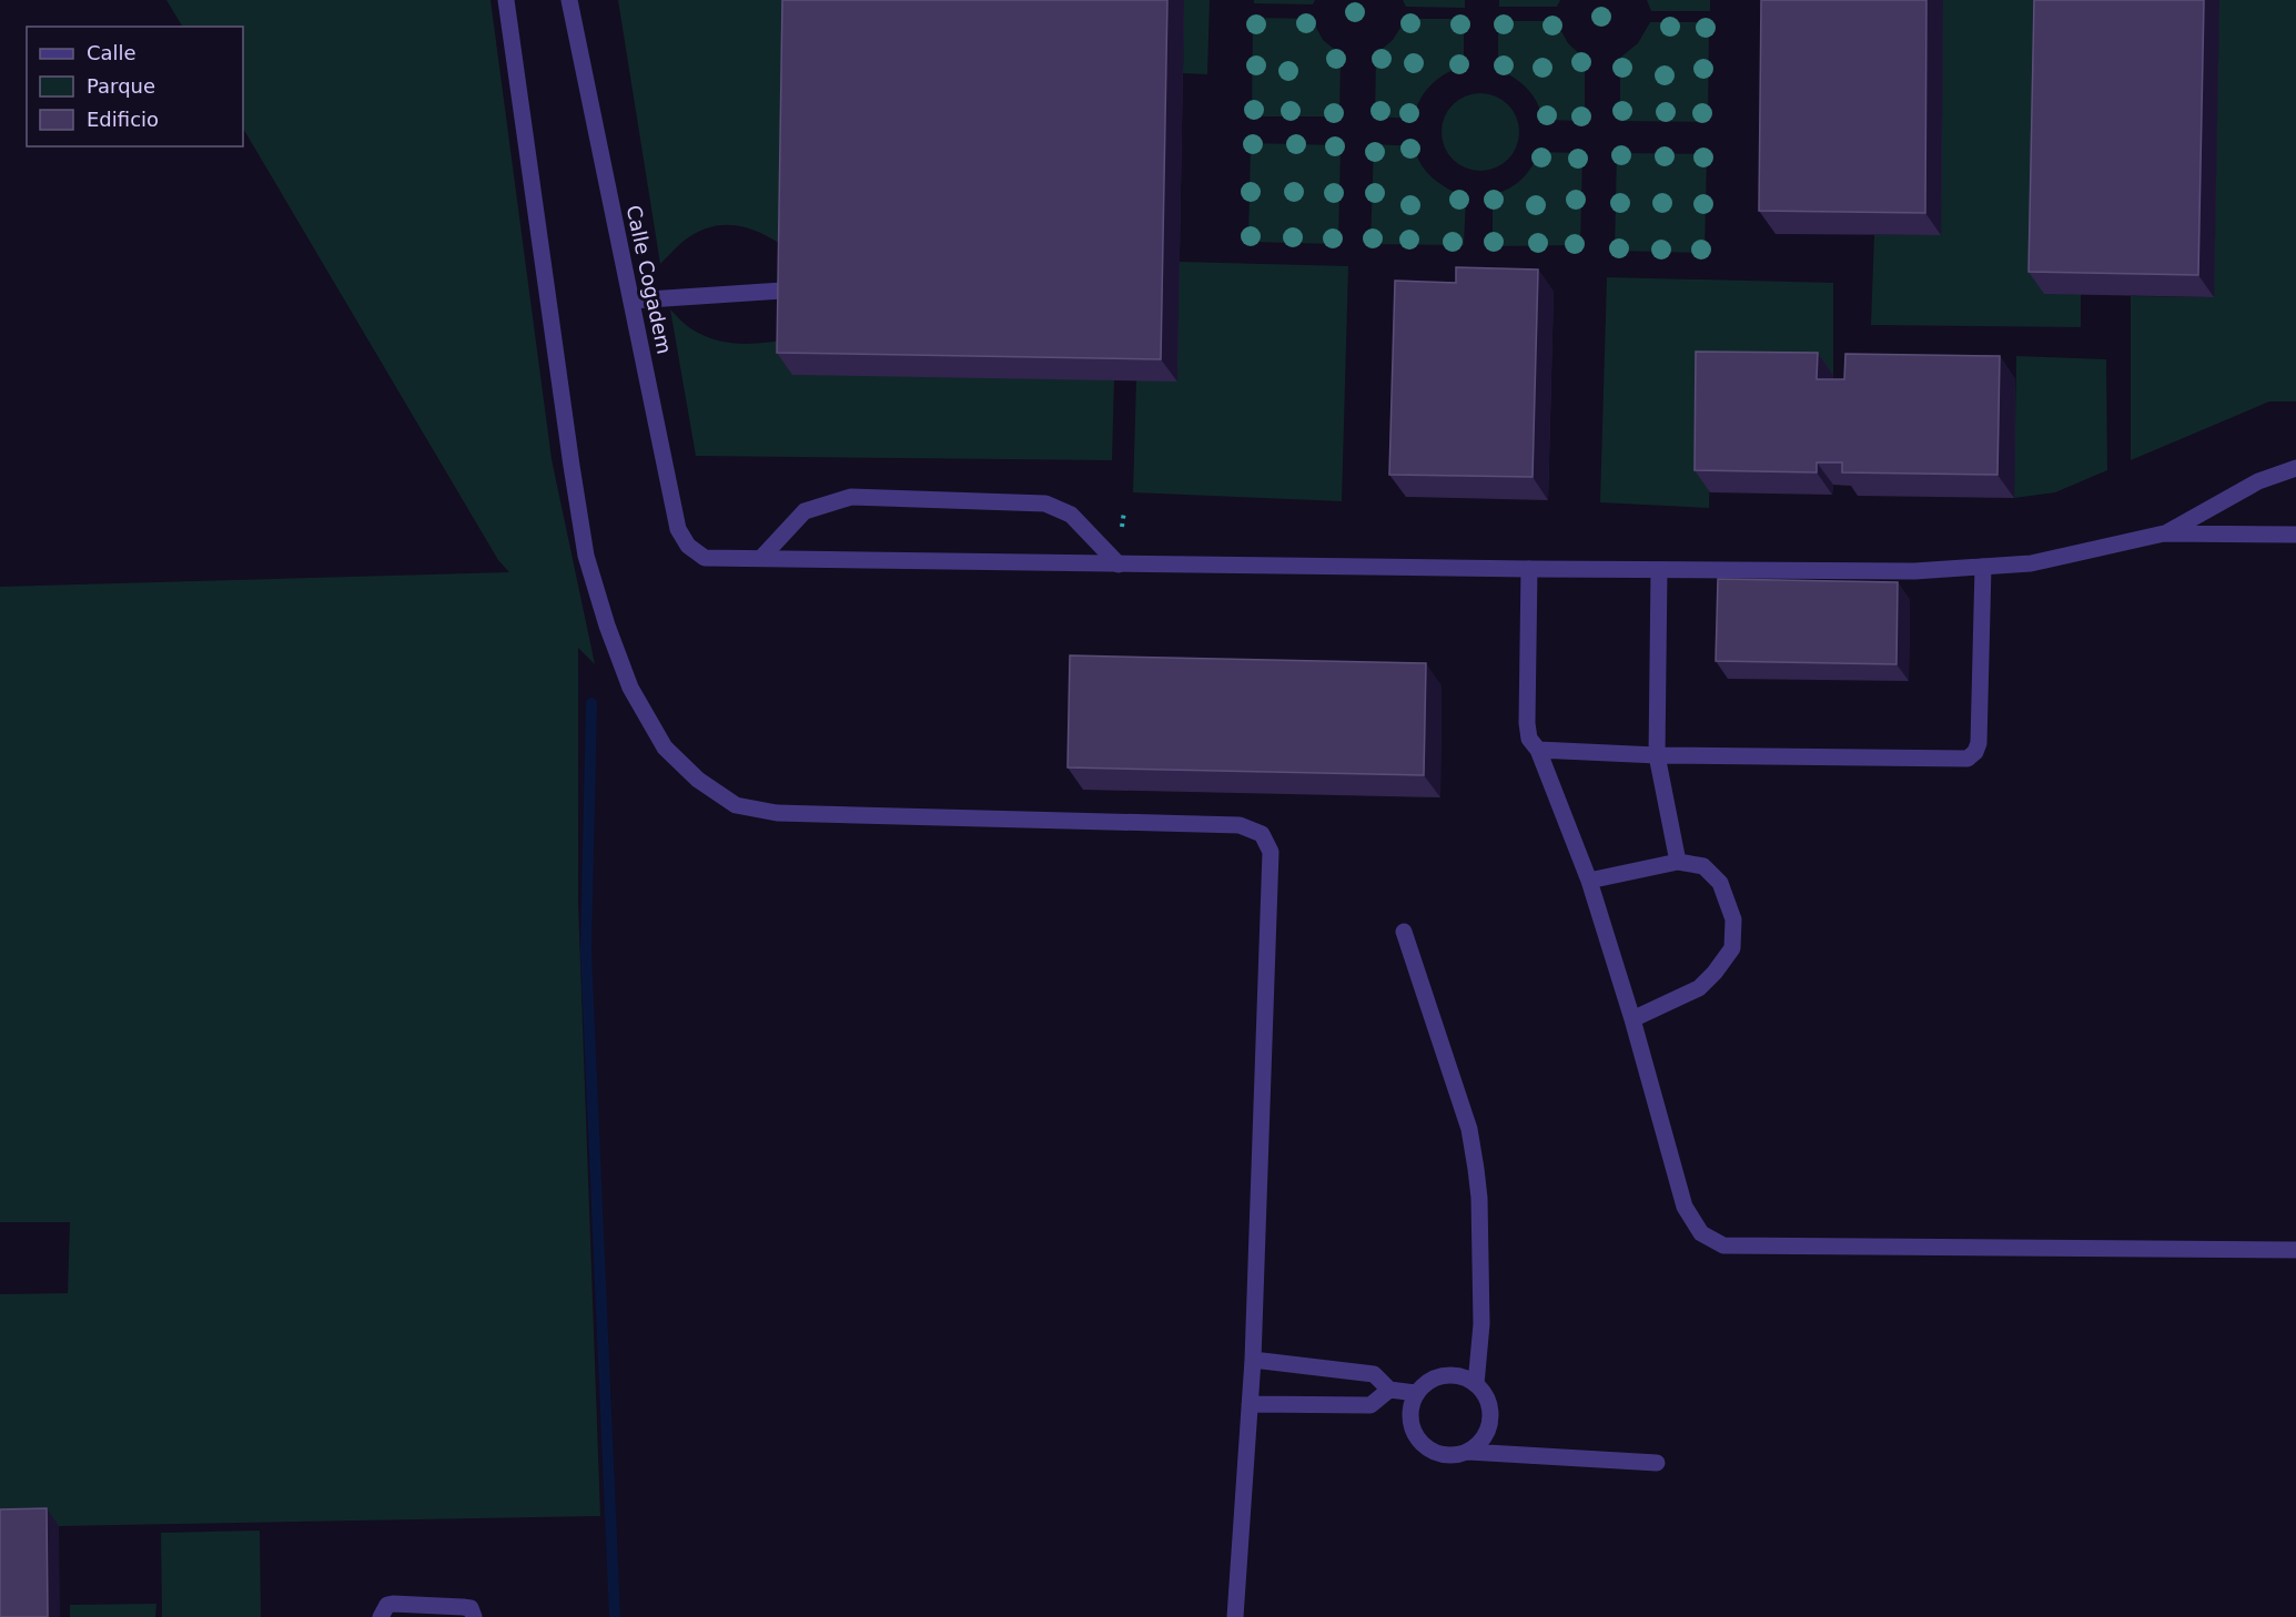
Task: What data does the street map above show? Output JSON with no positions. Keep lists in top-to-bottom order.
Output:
{
  "streets": {
    "street": ["Calle Cogadem"]
  },
  "legend": ["Calle", "Parque", "Edificio"]
}
